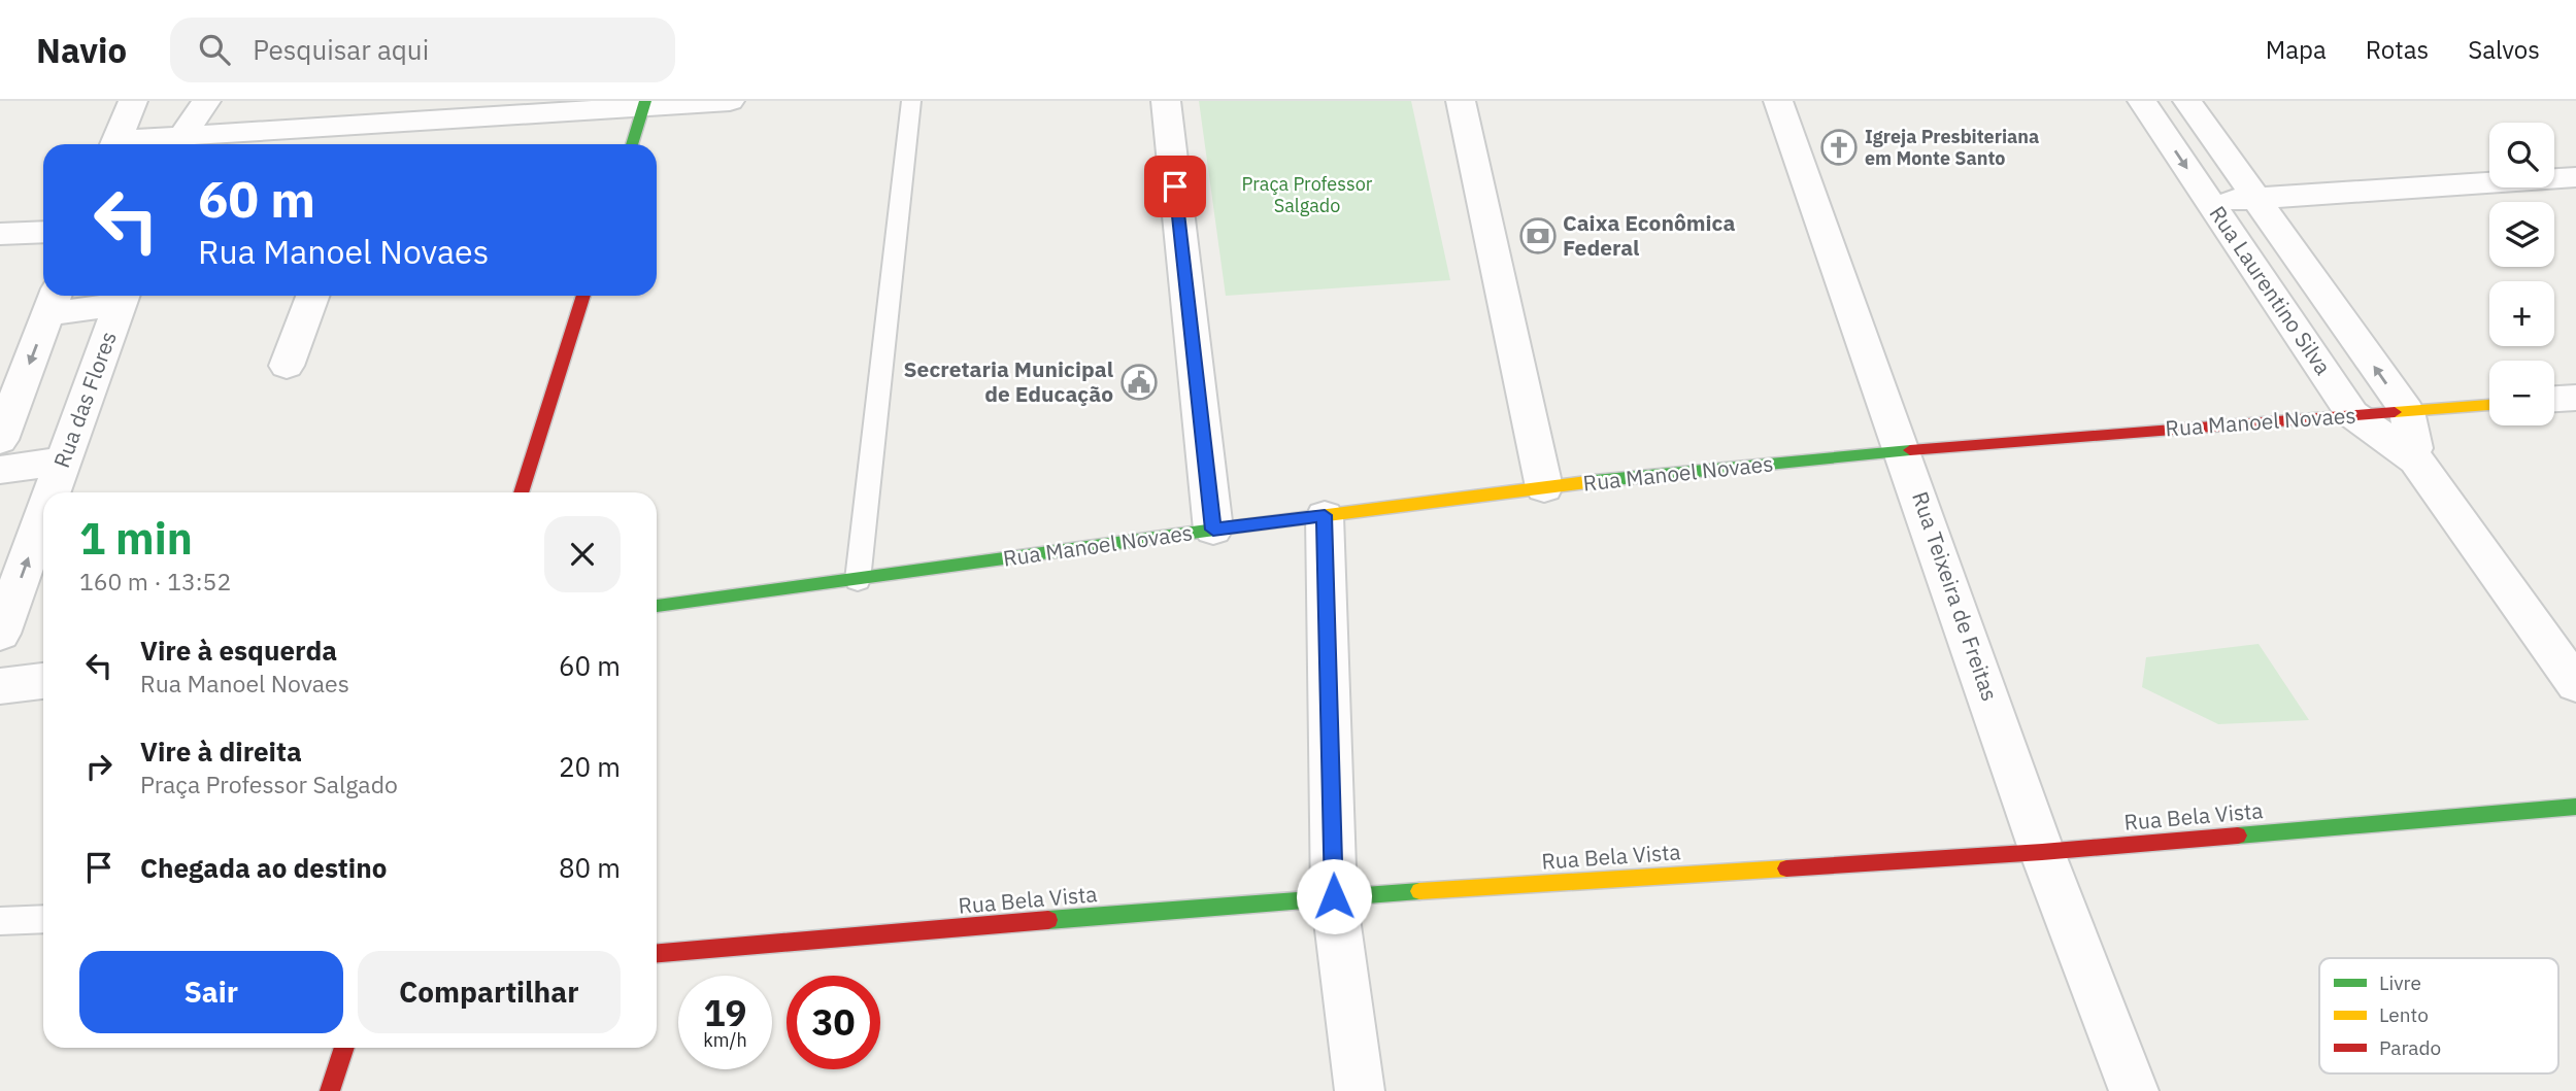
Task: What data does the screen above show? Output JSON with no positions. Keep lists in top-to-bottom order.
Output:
{
  "streets": {
    "street": [
      "Rua Laurentino Silva",
      "Rua das Flores",
      "Rua Manoel Novaes",
      "Rua Teixeira de Freitas",
      "Rua Bela Vista"
    ]
  },
  "crossings": [
    ["Rua Laurentino Silva", "Rua Manoel Novaes"],
    ["Rua Manoel Novaes", "Rua Teixeira de Freitas"],
    ["Rua Teixeira de Freitas", "Rua Bela Vista"]
  ],
  "one_way": ["Rua das Flores"],
  "parks": ["Praça Professor Salgado"],
  "places": {
    "church": ["Igreja Presbiteriana em Monte Santo"],
    "bank": ["Caixa Econômica Federal"],
    "public building": ["Secretaria Municipal de Educação"]
  },
  "legend": ["Livre", "Lento", "Parado"],
  "page": {
    "header": "Navio",
    "search": "Pesquisar aqui",
    "nav": ["Mapa", "Rotas", "Salvos"],
    "map_buttons": ["+", "−"],
    "turn": ["60 m", "Rua Manoel Novaes"],
    "heading": ["1 min", "160 m · 13:52"],
    "list": [
      {
        "name": "Vire à esquerda",
        "note": "Rua Manoel Novaes",
        "value": "60 m"
      },
      {
        "name": "Vire à direita",
        "note": "Praça Professor Salgado",
        "value": "20 m"
      },
      {
        "name": "Chegada ao destino",
        "value": "80 m"
      }
    ],
    "buttons": ["Sair", "Compartilhar"],
    "speed": "19 km/h",
    "limit": "30"
  }
}
